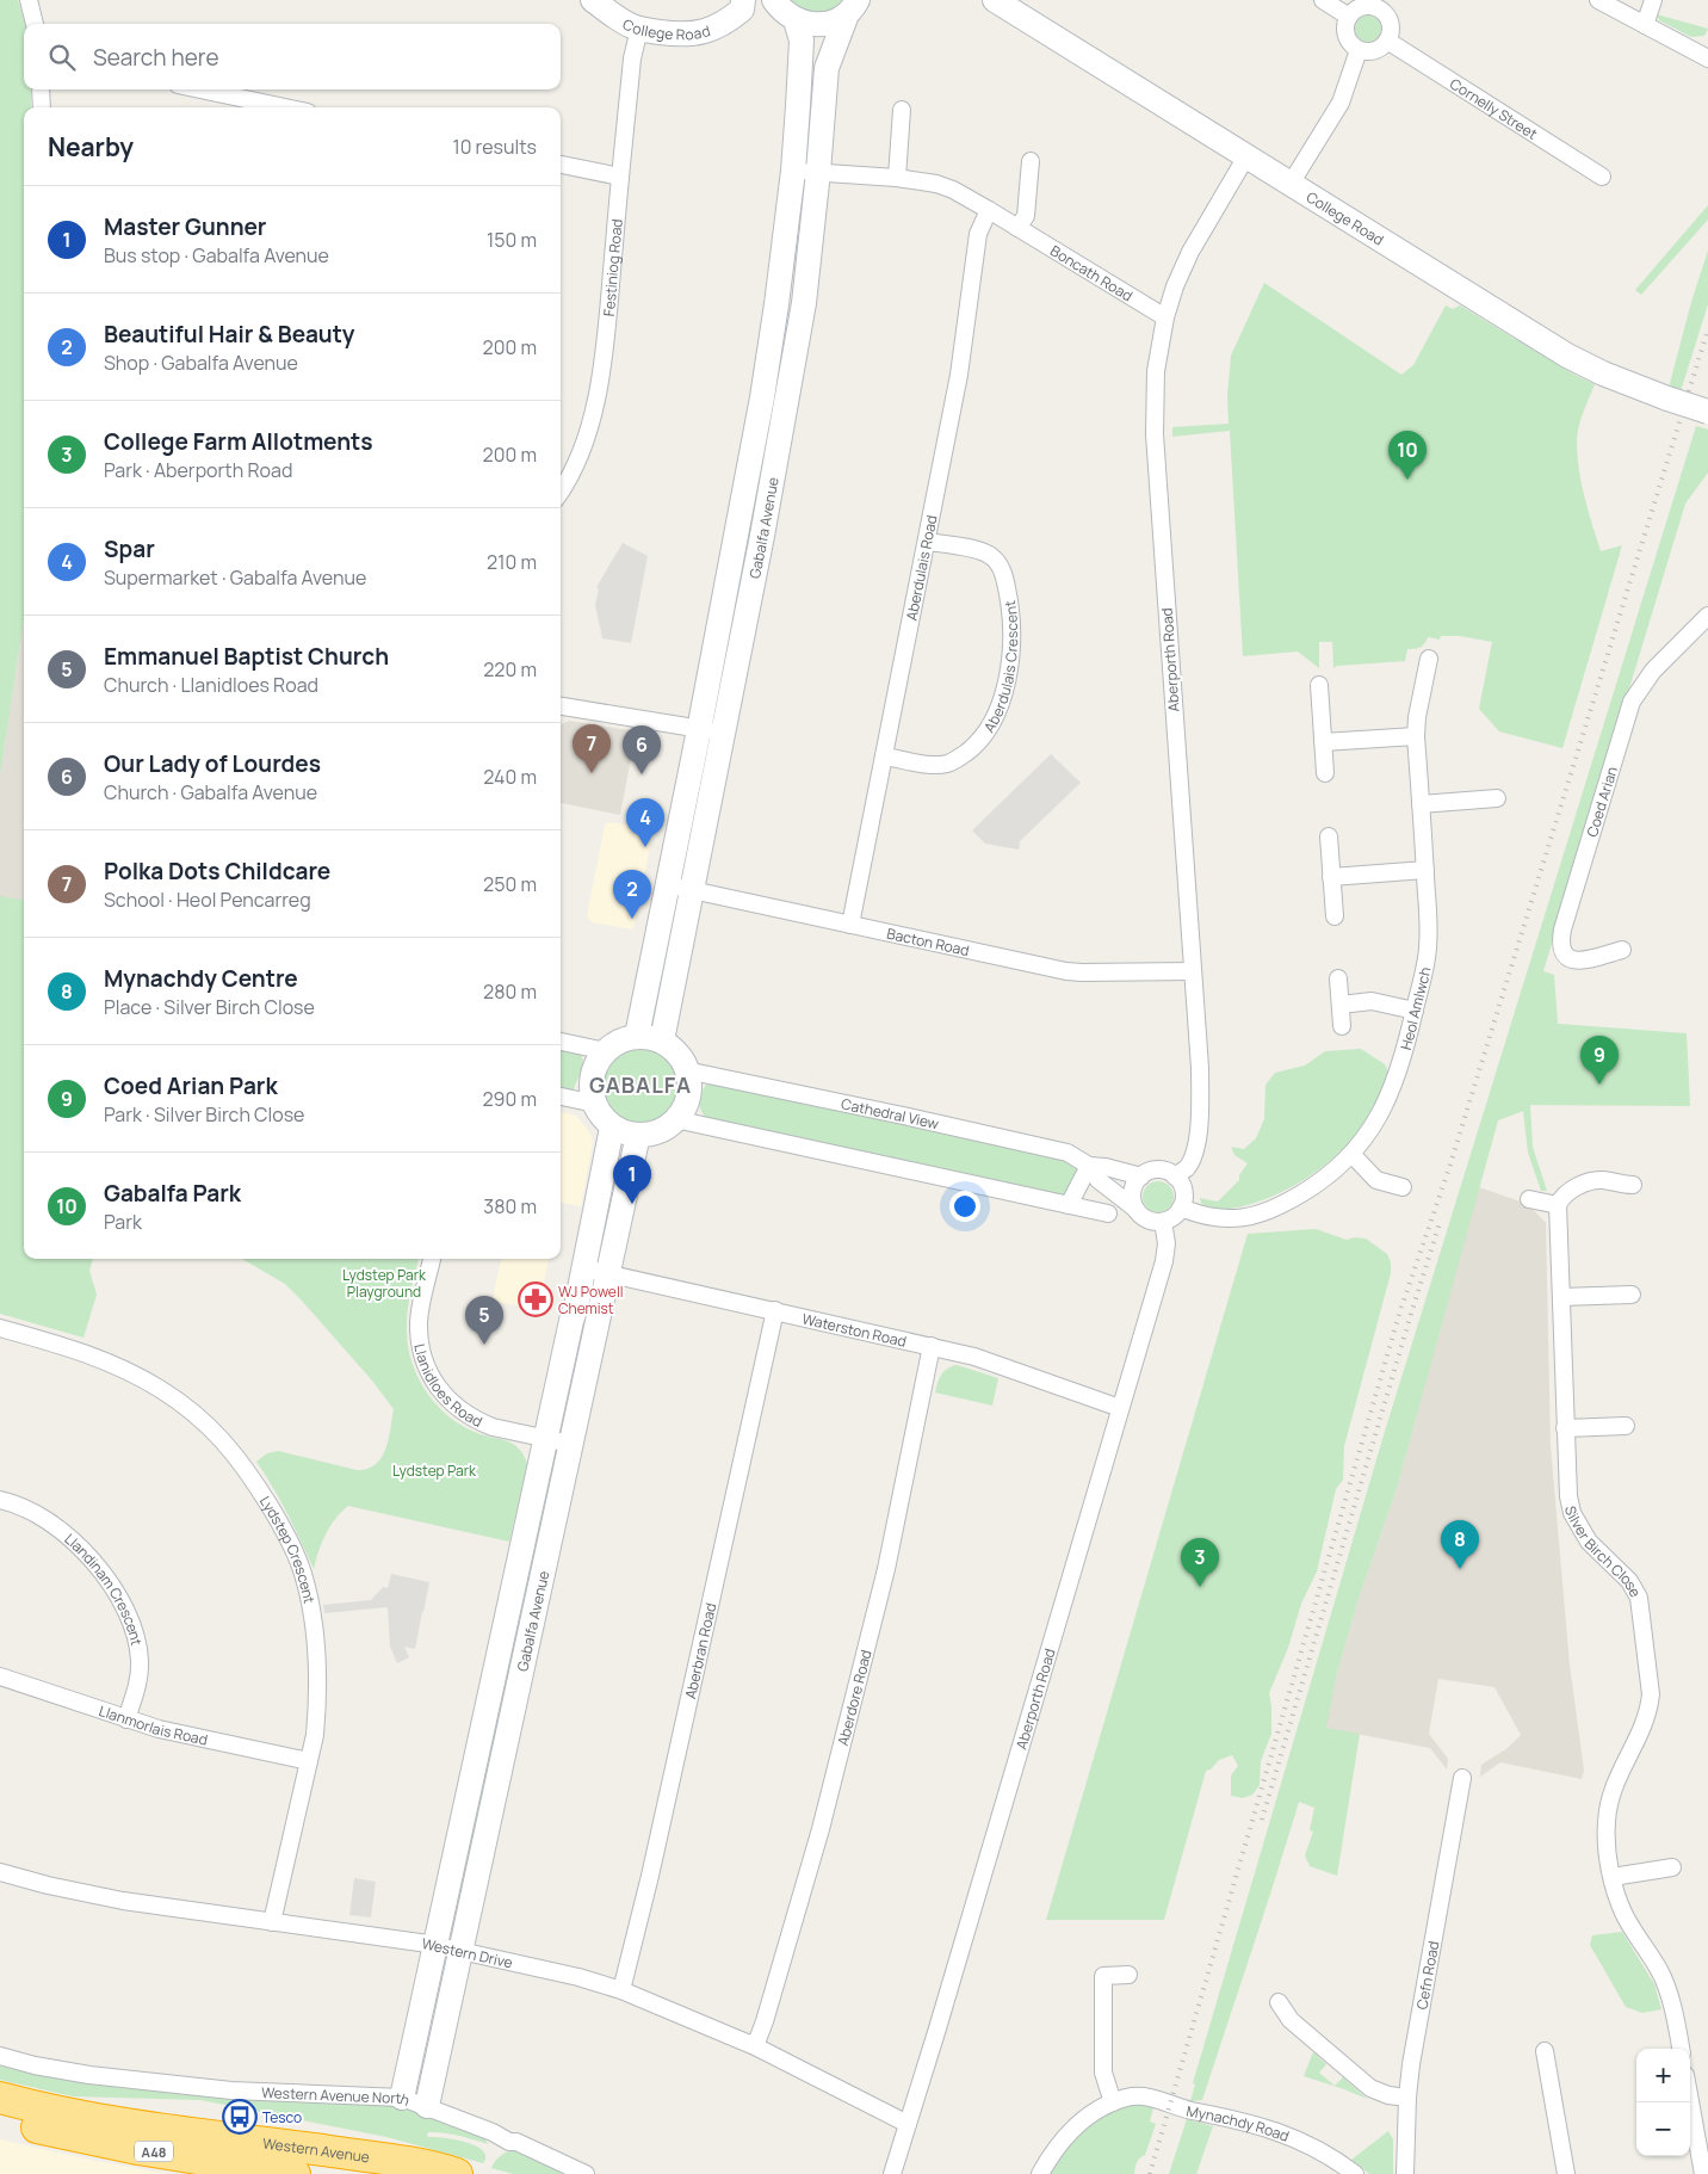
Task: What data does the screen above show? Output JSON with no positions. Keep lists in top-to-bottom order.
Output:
{
  "streets": {
    "highway": ["Western Avenue", "A48"],
    "street": [
      "College Road",
      "Cornelly Street",
      "Festiniog Road",
      "Boncath Road",
      "Gabalfa Avenue",
      "Aberdulais Road",
      "Aberporth Road",
      "Aberdulais Crescent",
      "Coed Arian",
      "Bacton Road",
      "Heol Amlwch",
      "Cathedral View",
      "Waterston Road",
      "Llanidloes Road",
      "Silver Birch Close",
      "Lydstep Crescent",
      "Llandinam Crescent",
      "Aberbran Road",
      "Aberdore Road",
      "Llanmorlais Road",
      "Western Drive",
      "Cefn Road",
      "Western Avenue North",
      "Mynachdy Road"
    ]
  },
  "crossings": [
    ["College Road", "Festiniog Road"],
    ["College Road", "Gabalfa Avenue"],
    ["College Road", "Aberporth Road"],
    ["Boncath Road", "Gabalfa Avenue"],
    ["Boncath Road", "Aberdulais Road"],
    ["Boncath Road", "Aberporth Road"],
    ["Gabalfa Avenue", "Bacton Road"],
    ["Gabalfa Avenue", "Cathedral View"],
    ["Gabalfa Avenue", "Waterston Road"],
    ["Gabalfa Avenue", "Llanidloes Road"],
    ["Gabalfa Avenue", "Western Drive"],
    ["Gabalfa Avenue", "Western Avenue North"],
    ["Aberdulais Road", "Aberdulais Crescent"],
    ["Aberdulais Road", "Bacton Road"],
    ["Aberporth Road", "Bacton Road"],
    ["Aberporth Road", "Heol Amlwch"],
    ["Aberporth Road", "Cathedral View"],
    ["Aberporth Road", "Waterston Road"],
    ["Aberporth Road", "Western Drive"],
    ["Heol Amlwch", "Cathedral View"],
    ["Waterston Road", "Aberbran Road"],
    ["Waterston Road", "Aberdore Road"],
    ["Lydstep Crescent", "Llanmorlais Road"],
    ["Lydstep Crescent", "Western Drive"],
    ["Llandinam Crescent", "Llanmorlais Road"],
    ["Aberbran Road", "Western Drive"],
    ["Aberdore Road", "Western Drive"]
  ],
  "districts": ["GABALFA"],
  "parks": ["Lydstep Park Playground", "Lydstep Park"],
  "places": {
    "pharmacy": ["WJ Powell Chemist"],
    "bus stop": ["Tesco"]
  },
  "page": {
    "search": "Search here",
    "heading": ["Nearby", "10 results"],
    "list": [
      {
        "mark": "1",
        "name": "Master Gunner",
        "note": "Bus stop · Gabalfa Avenue",
        "value": "150 m"
      },
      {
        "mark": "2",
        "name": "Beautiful Hair & Beauty",
        "note": "Shop · Gabalfa Avenue",
        "value": "200 m"
      },
      {
        "mark": "3",
        "name": "College Farm Allotments",
        "note": "Park · Aberporth Road",
        "value": "200 m"
      },
      {
        "mark": "4",
        "name": "Spar",
        "note": "Supermarket · Gabalfa Avenue",
        "value": "210 m"
      },
      {
        "mark": "5",
        "name": "Emmanuel Baptist Church",
        "note": "Church · Llanidloes Road",
        "value": "220 m"
      },
      {
        "mark": "6",
        "name": "Our Lady of Lourdes",
        "note": "Church · Gabalfa Avenue",
        "value": "240 m"
      },
      {
        "mark": "7",
        "name": "Polka Dots Childcare",
        "note": "School · Heol Pencarreg",
        "value": "250 m"
      },
      {
        "mark": "8",
        "name": "Mynachdy Centre",
        "note": "Place · Silver Birch Close",
        "value": "280 m"
      },
      {
        "mark": "9",
        "name": "Coed Arian Park",
        "note": "Park · Silver Birch Close",
        "value": "290 m"
      },
      {
        "mark": "10",
        "name": "Gabalfa Park",
        "note": "Park",
        "value": "380 m"
      }
    ],
    "pins": [
      "10",
      "7",
      "6",
      "4",
      "2",
      "9",
      "1",
      "5",
      "8",
      "3"
    ],
    "map_buttons": ["+", "−"]
  }
}
